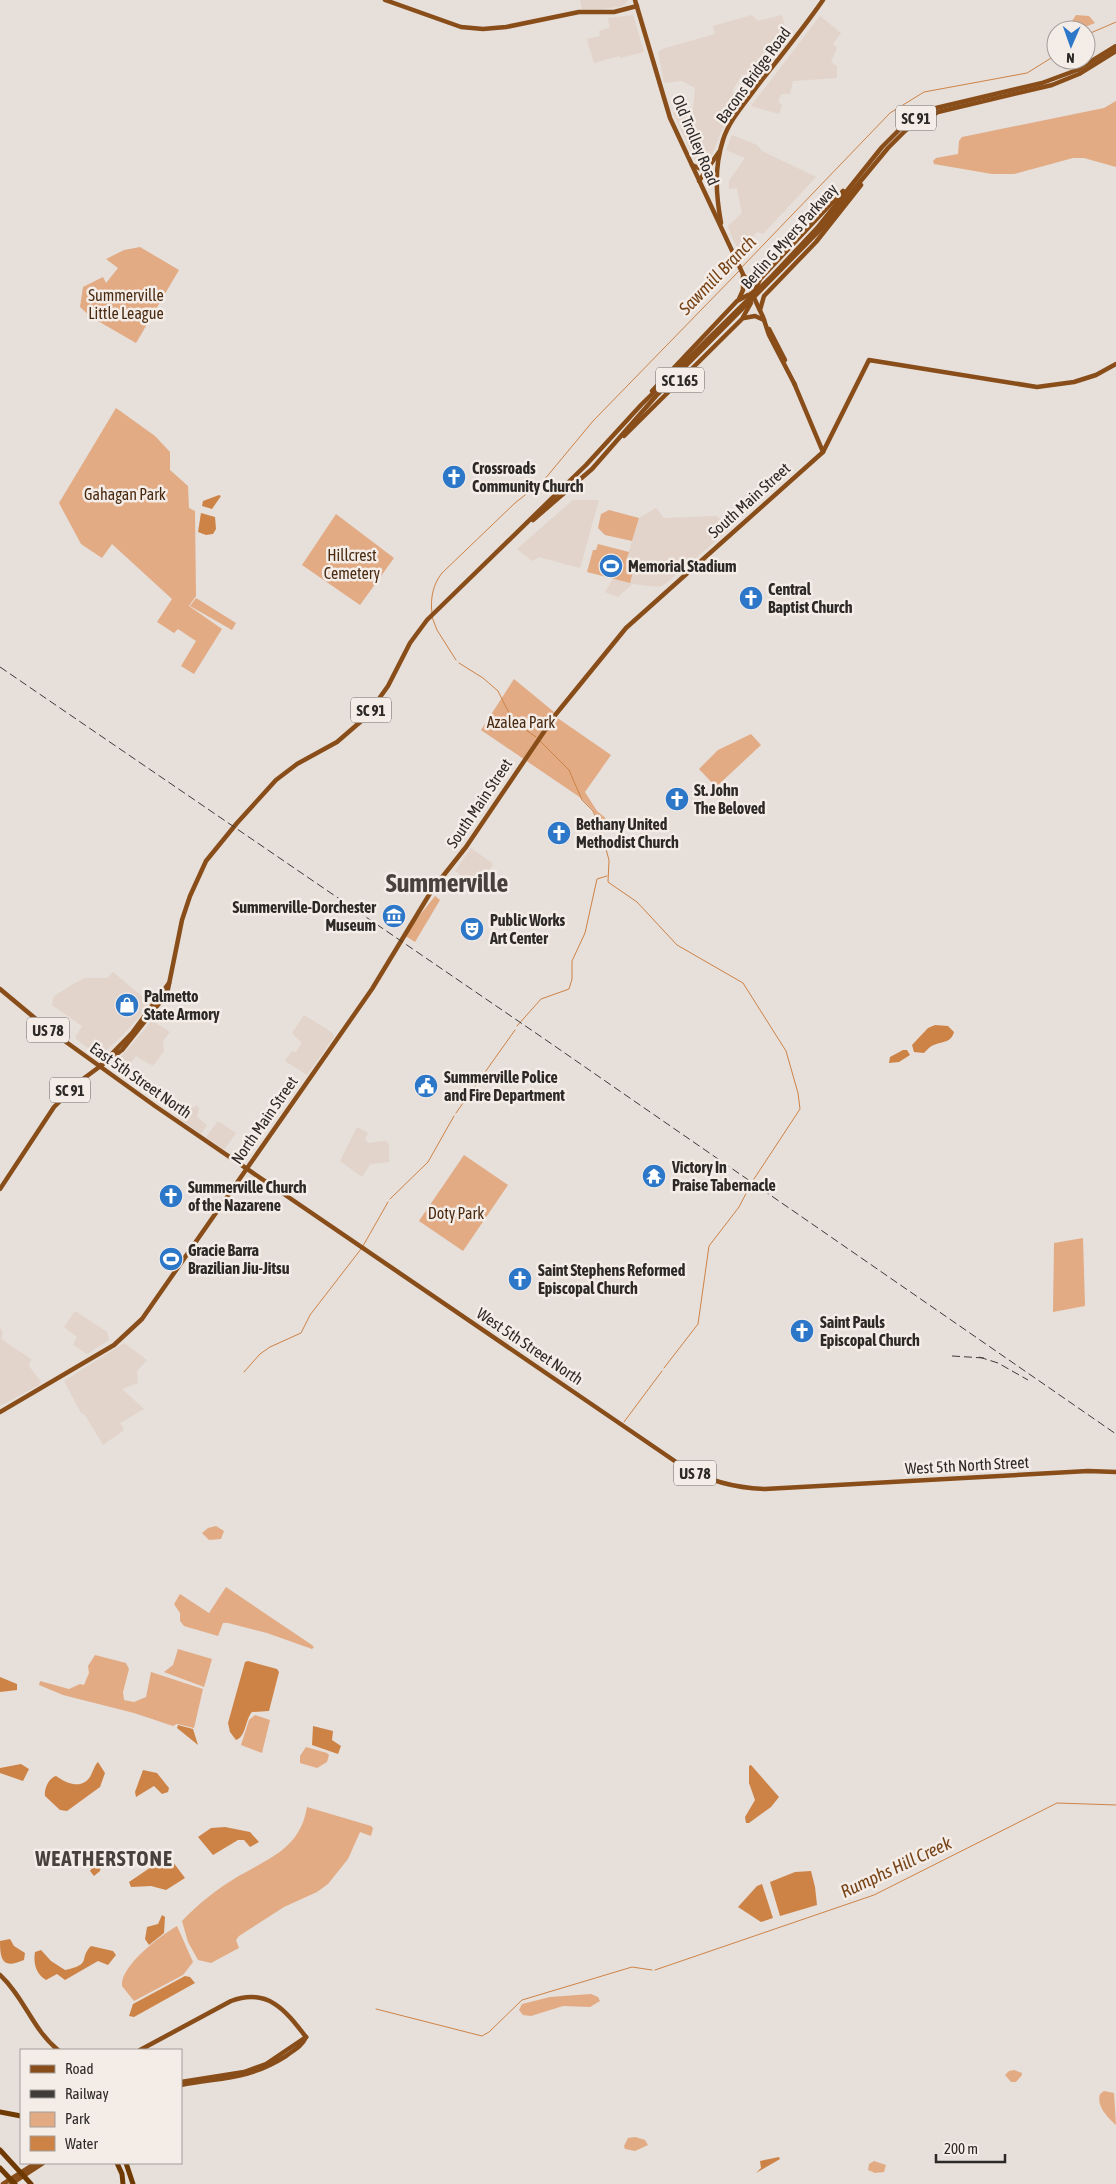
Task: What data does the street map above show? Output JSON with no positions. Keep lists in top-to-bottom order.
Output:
{
  "streets": {
    "main road": [
      "Bacons Bridge Road",
      "SC 91",
      "Old Trolley Road",
      "Berlin G Myers Parkway",
      "SC 165",
      "South Main Street",
      "US 78",
      "East 5th Street North",
      "North Main Street",
      "West 5th Street North",
      "West 5th North Street"
    ]
  },
  "crossings": [
    ["Bacons Bridge Road", "Old Trolley Road"],
    ["Berlin G Myers Parkway", "SC 165"],
    ["Berlin G Myers Parkway", "East 5th Street North"],
    ["South Main Street", "North Main Street"],
    ["East 5th Street North", "North Main Street"],
    ["East 5th Street North", "West 5th Street North"],
    ["North Main Street", "West 5th Street North"],
    ["West 5th Street North", "West 5th North Street"]
  ],
  "districts": ["Summerville", "WEATHERSTONE"],
  "water": ["Sawmill Branch", "Rumphs Hill Creek"],
  "parks": [
    "Summerville Little League",
    "Gahagan Park",
    "Hillcrest Cemetery",
    "Azalea Park",
    "Doty Park"
  ],
  "places": {
    "church": [
      "Crossroads Community Church",
      "Central Baptist Church",
      "St. John The Beloved",
      "Bethany United Methodist Church",
      "Summerville Church of the Nazarene",
      "Saint Stephens Reformed Episcopal Church",
      "Saint Pauls Episcopal Church"
    ],
    "sports": ["Memorial Stadium", "Gracie Barra Brazilian Jiu-Jitsu"],
    "museum": ["Summerville-Dorchester Museum"],
    "theatre": ["Public Works Art Center"],
    "shop": ["Palmetto State Armory"],
    "public building": ["Summerville Police and Fire Department"],
    "temple": ["Victory In Praise Tabernacle"]
  },
  "legend": [
    "Road",
    "Railway",
    "Park",
    "Water"
  ],
  "scale_bar": "200 m",
  "north": "bottom"
}
